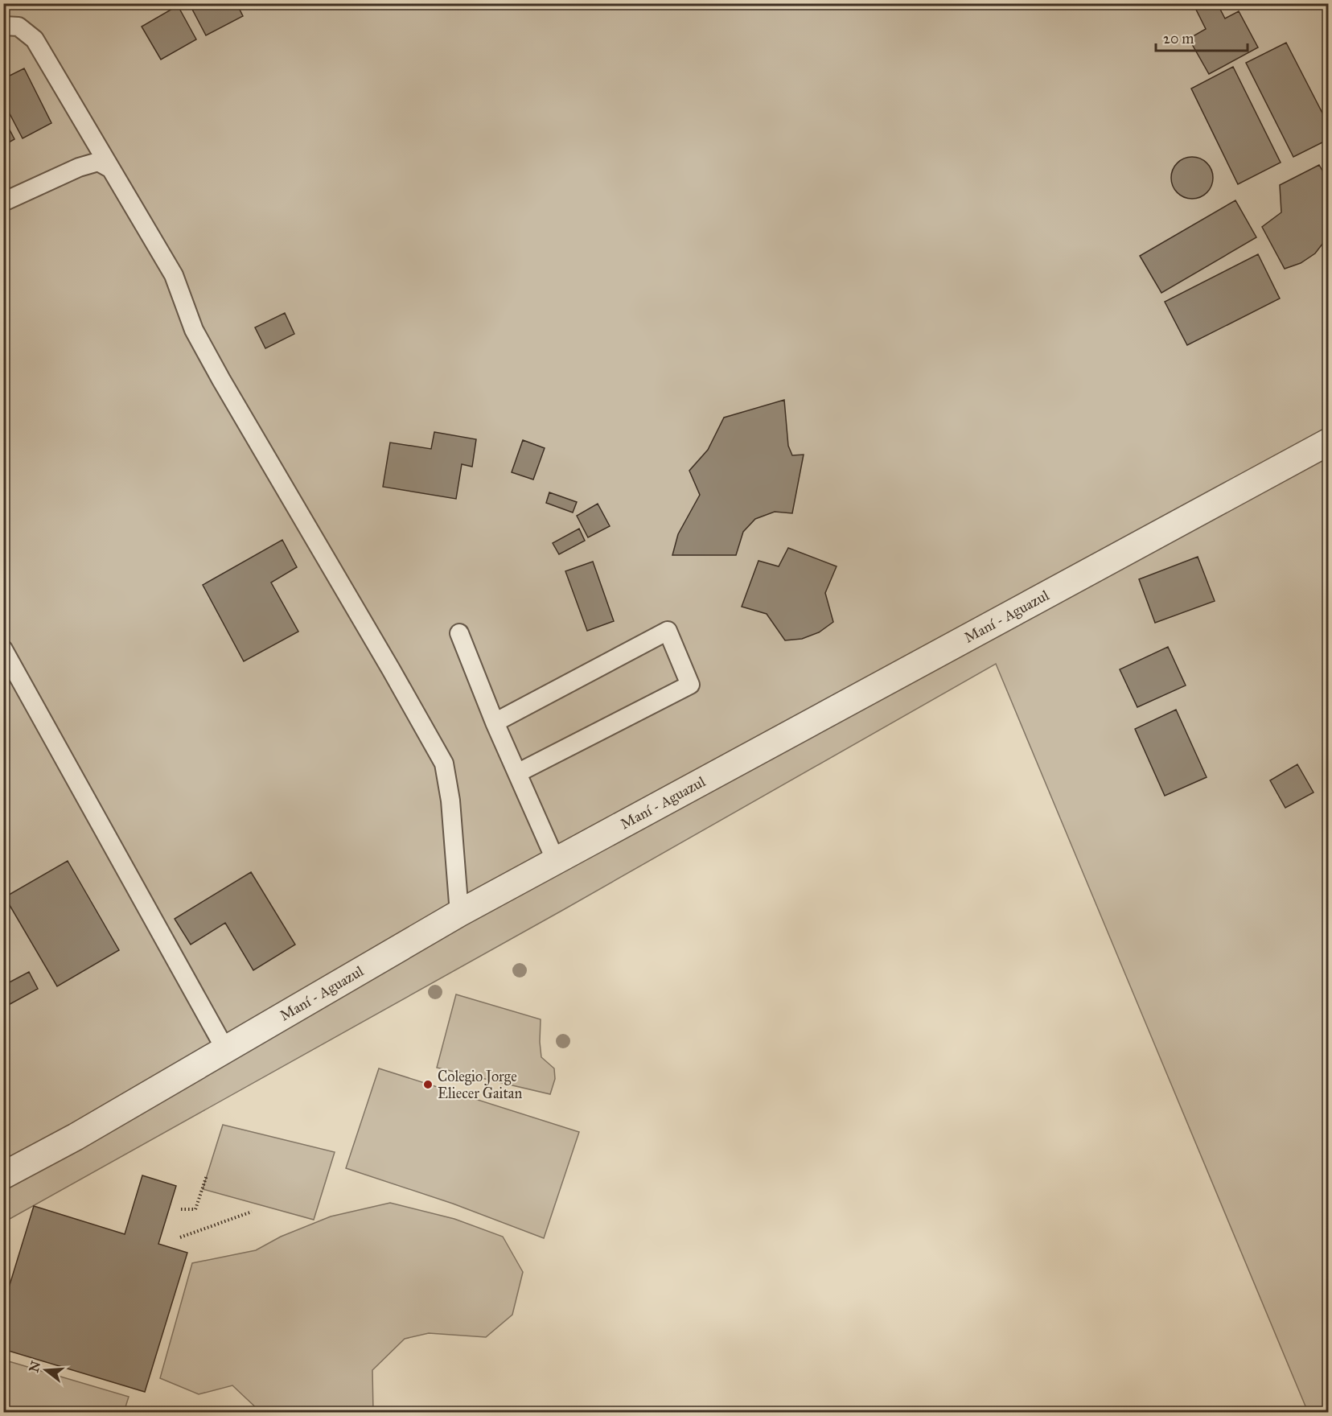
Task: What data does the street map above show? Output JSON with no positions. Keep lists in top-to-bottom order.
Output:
{
  "streets": {
    "street": ["Maní - Aguazul"]
  },
  "places": ["Colegio Jorge Eliecer Gaitan"],
  "scale_bar": "20 m",
  "north": "left"
}
